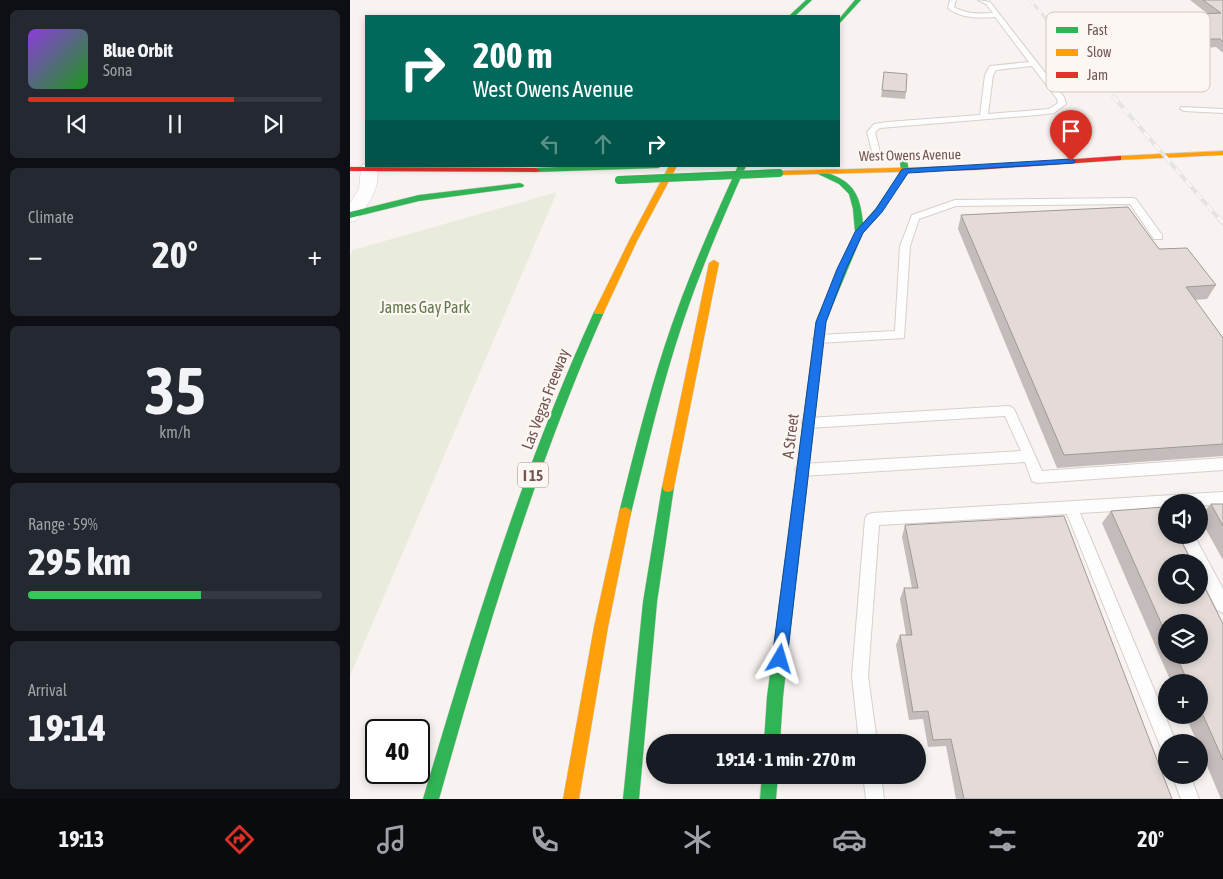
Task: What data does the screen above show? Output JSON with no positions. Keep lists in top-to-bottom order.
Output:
{
  "streets": {
    "main road": [
      "West Owens Avenue",
      "Las Vegas Freeway",
      "A Street",
      "I 15"
    ]
  },
  "crossings": [
    ["West Owens Avenue", "A Street"]
  ],
  "parks": ["James Gay Park"],
  "legend": ["Fast", "Slow", "Jam"],
  "page": {
    "turn": ["200 m", "West Owens Avenue"],
    "song": ["Blue Orbit", "Sona"],
    "tile": [
      "Climate",
      ["35", "km/h"],
      ["Range · 59%", "295 km"],
      ["Arrival", "19:14"]
    ],
    "heat": ["−", "20°", "+"],
    "map_buttons": ["+", "−"],
    "limit": "40",
    "trip": "19:14 · 1 min · 270 m",
    "tabs": ["19:13", "20°"]
  }
}
